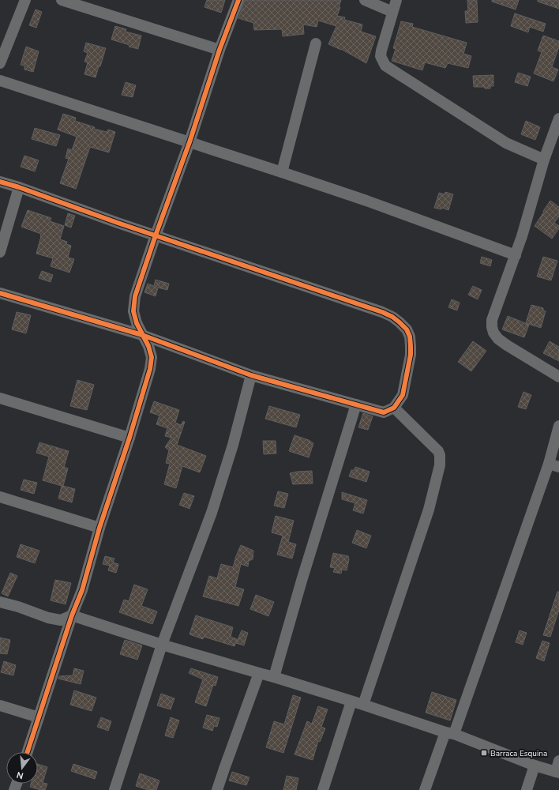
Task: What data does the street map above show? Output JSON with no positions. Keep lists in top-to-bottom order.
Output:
{
  "places": {
    "transit": ["Barraca Esquina"]
  },
  "north": "bottom"
}
